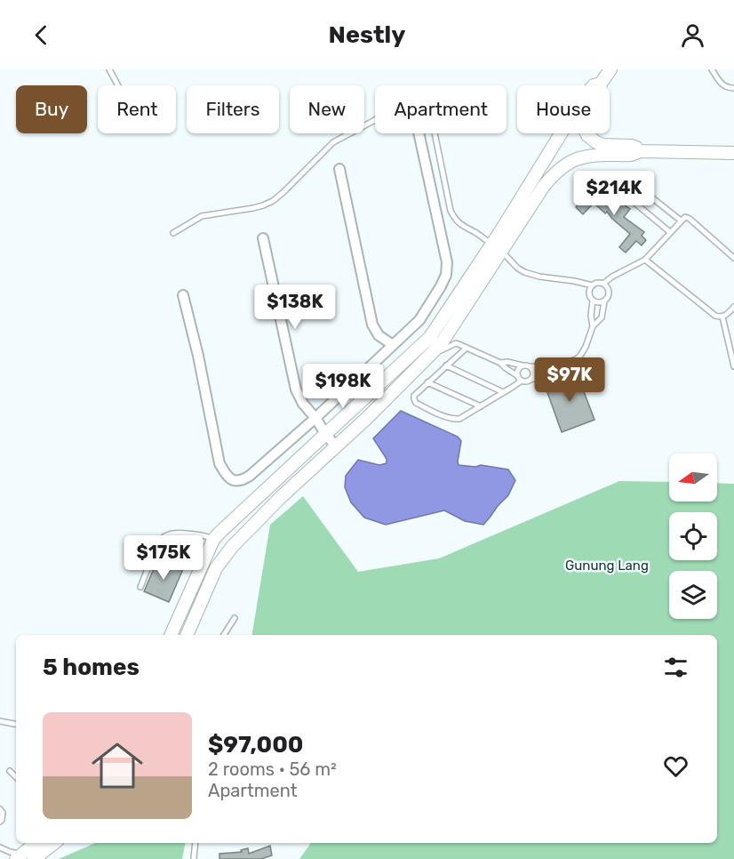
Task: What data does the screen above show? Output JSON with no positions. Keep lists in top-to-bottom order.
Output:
{
  "parks": ["Gunung Lang"],
  "north": "left",
  "page": {
    "header": "Nestly",
    "chip": [
      "Buy",
      "Rent",
      "Filters",
      "New",
      "Apartment",
      "House"
    ],
    "price": [
      "$214K",
      "$138K",
      "$97K",
      "$198K",
      "$175K"
    ],
    "heading": "5 homes",
    "list": [
      {
        "name": "$97,000",
        "note": "2 rooms · 56 m² · Apartment"
      }
    ]
  }
}
